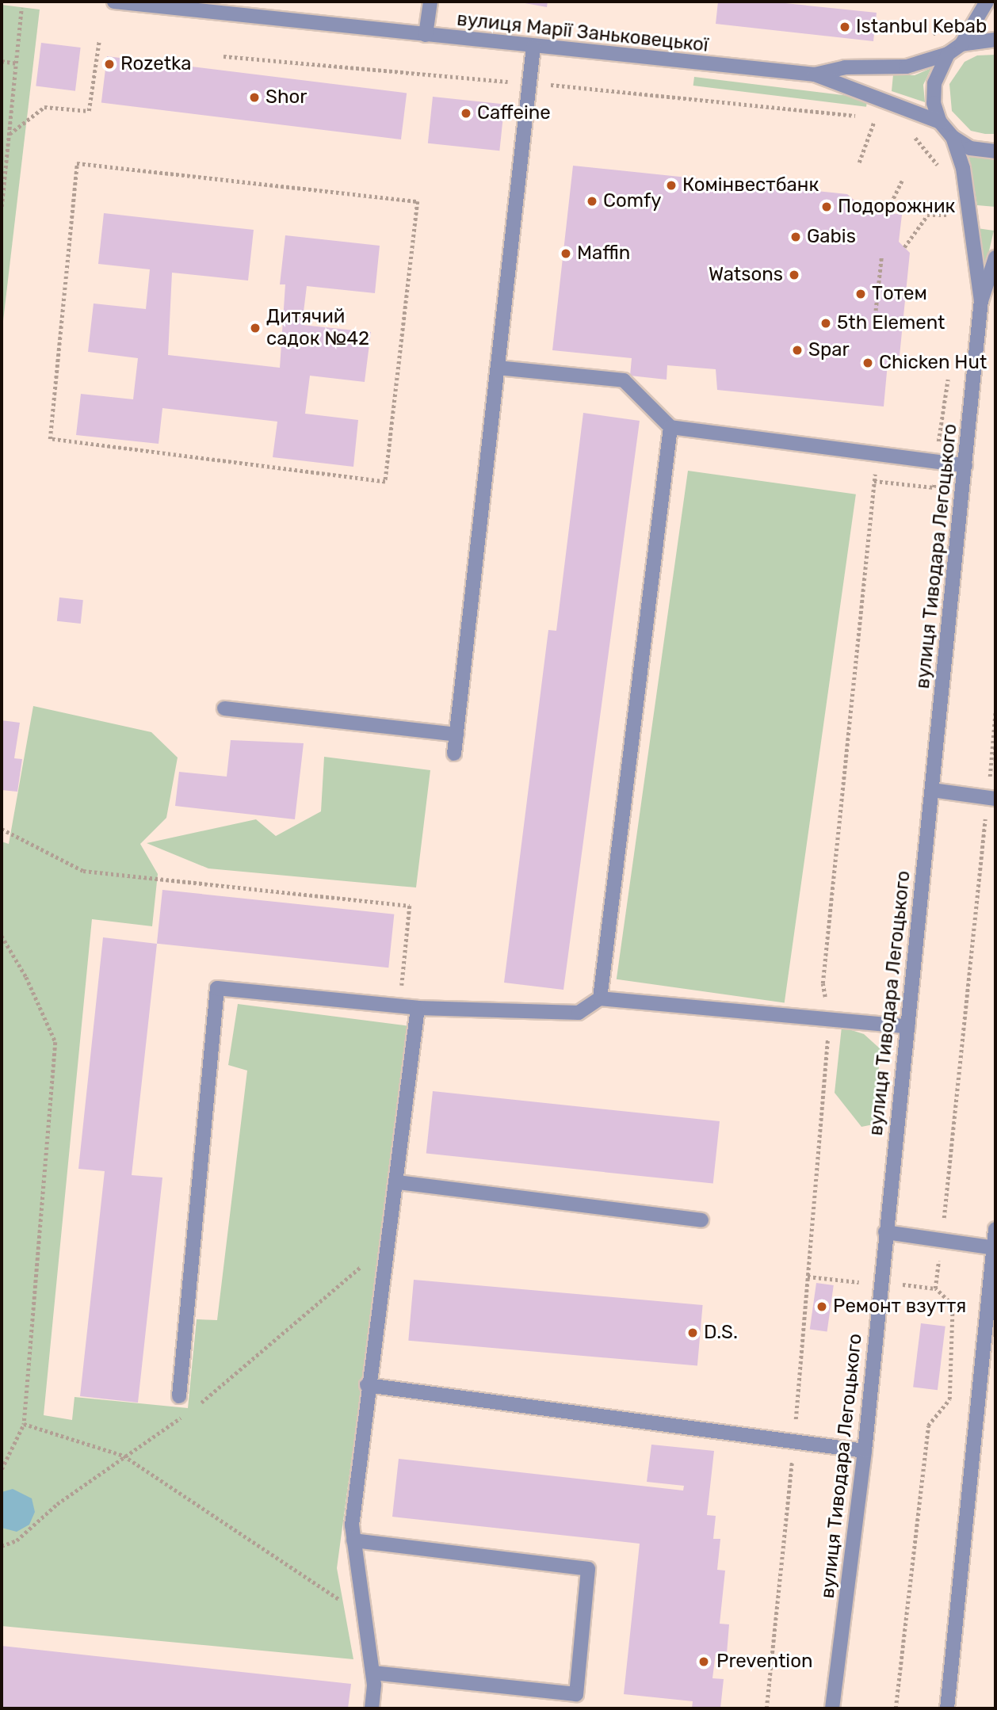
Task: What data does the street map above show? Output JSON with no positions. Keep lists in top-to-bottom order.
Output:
{
  "streets": {
    "street": ["вулиця Марії Заньковецької", "вулиця Тиводара Легоцького"]
  },
  "places": [
    "Istanbul Kebab",
    "Rozetka",
    "Shor",
    "Caffeine",
    "Комінвестбанк",
    "Comfy",
    "Подорожник",
    "Gabis",
    "Maffin",
    "Watsons",
    "Тотем",
    "5th Element",
    "Дитячий садок №42",
    "Spar",
    "Chicken Hut",
    "Ремонт взуття",
    "D.S.",
    "Prevention"
  ]
}
